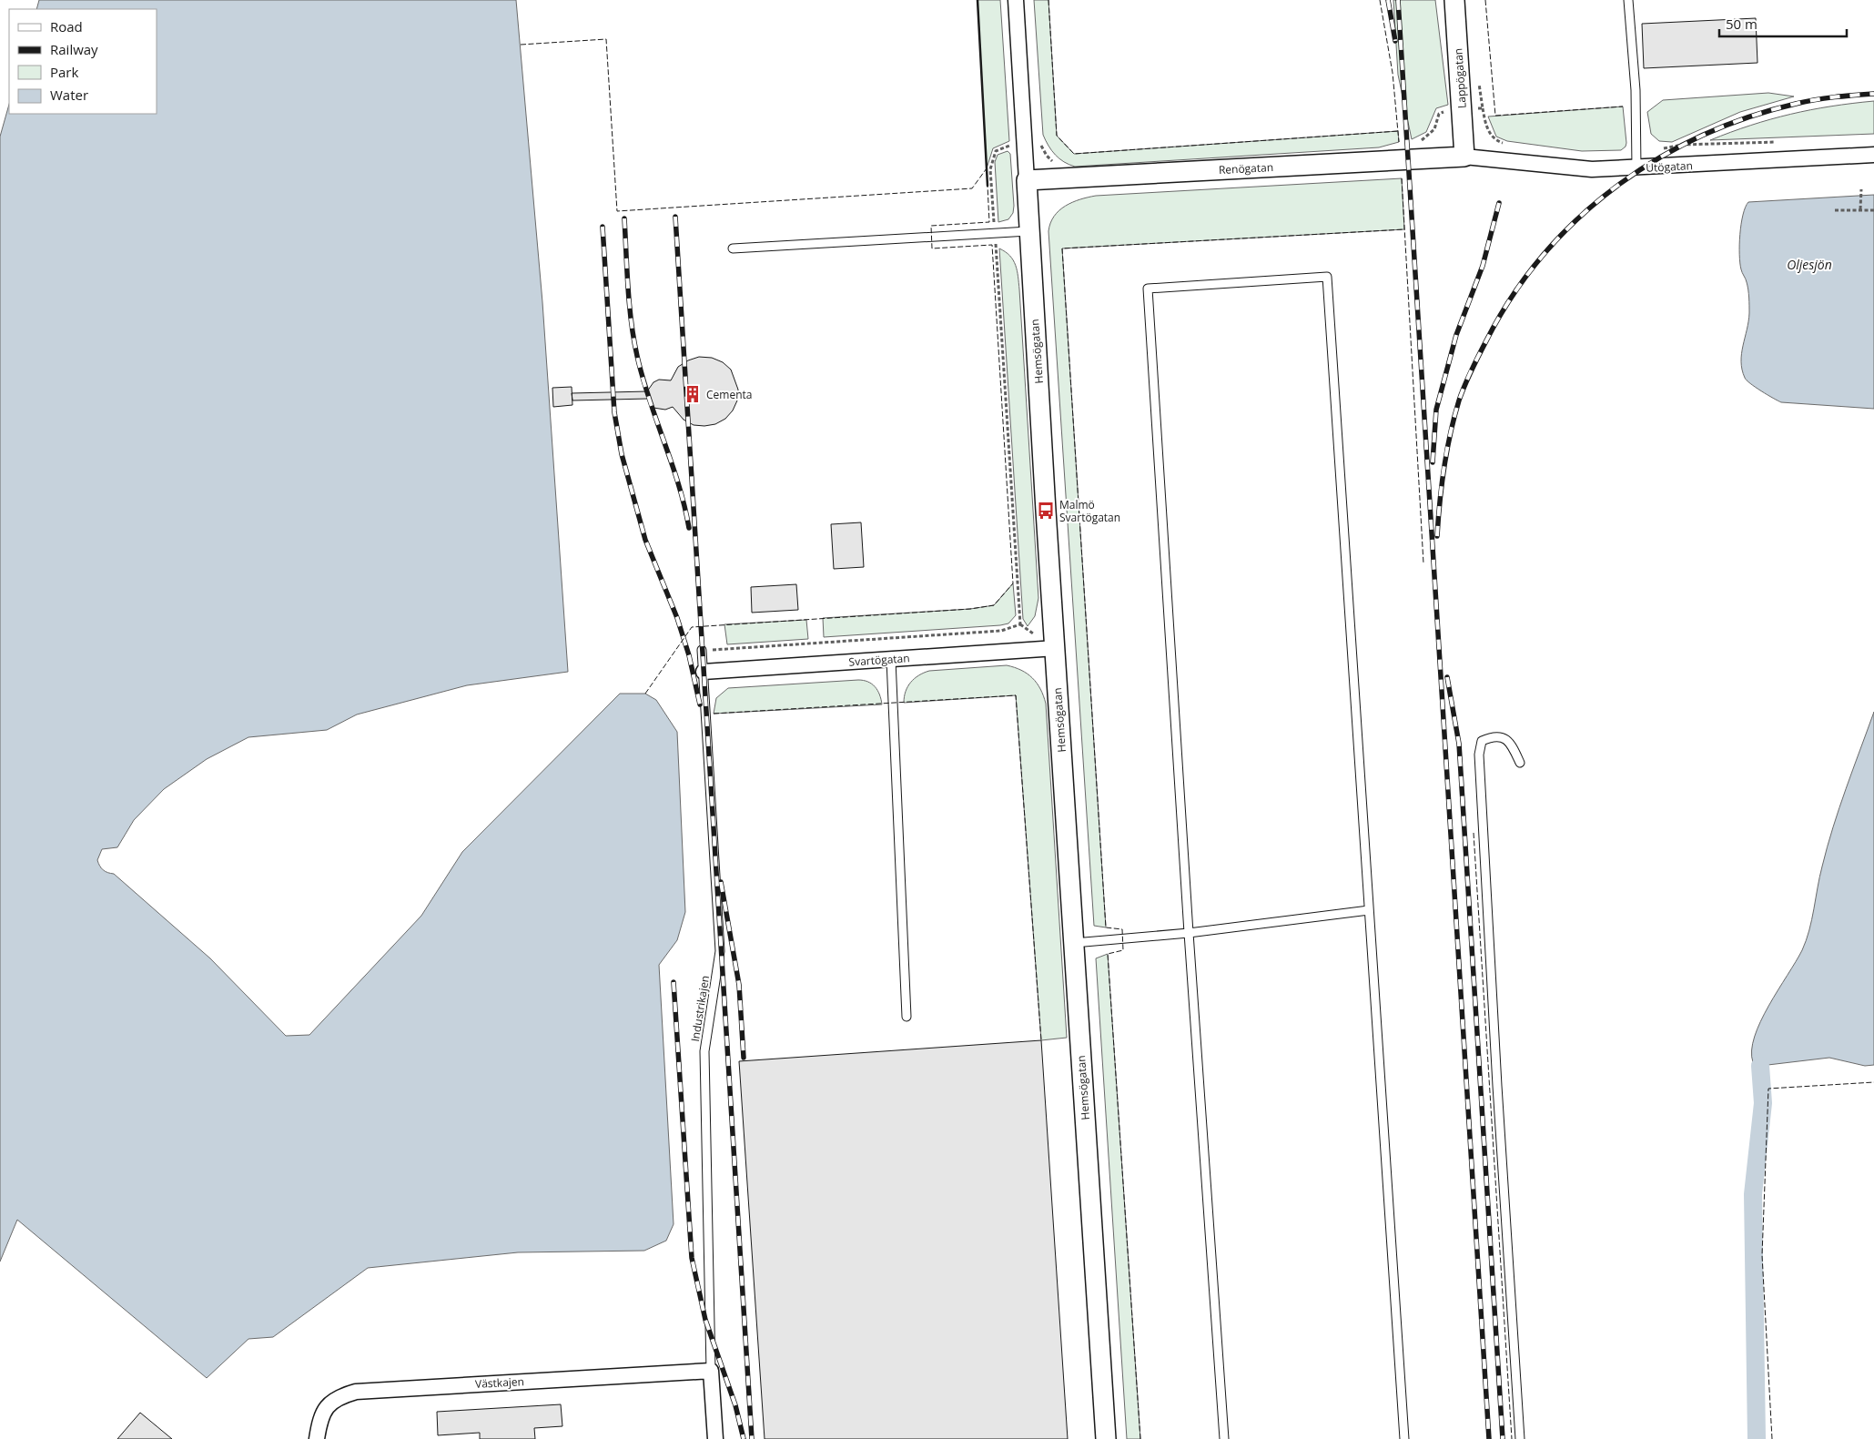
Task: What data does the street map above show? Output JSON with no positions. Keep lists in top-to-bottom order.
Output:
{
  "streets": {
    "street": [
      "Lappögatan",
      "Utögatan",
      "Renögatan",
      "Hemsögatan",
      "Svartögatan",
      "Västkajen"
    ],
    "lane": ["Industrikajen"]
  },
  "crossings": [
    ["Lappögatan", "Utögatan"],
    ["Lappögatan", "Renögatan"],
    ["Utögatan", "Renögatan"],
    ["Renögatan", "Hemsögatan"],
    ["Hemsögatan", "Svartögatan"],
    ["Svartögatan", "Industrikajen"],
    ["Industrikajen", "Västkajen"]
  ],
  "water": ["Oljesjön"],
  "places": {
    "building": ["Cementa"],
    "bus stop": ["Malmö Svartögatan"]
  },
  "legend": [
    "Road",
    "Railway",
    "Park",
    "Water"
  ],
  "scale_bar": "50 m"
}
